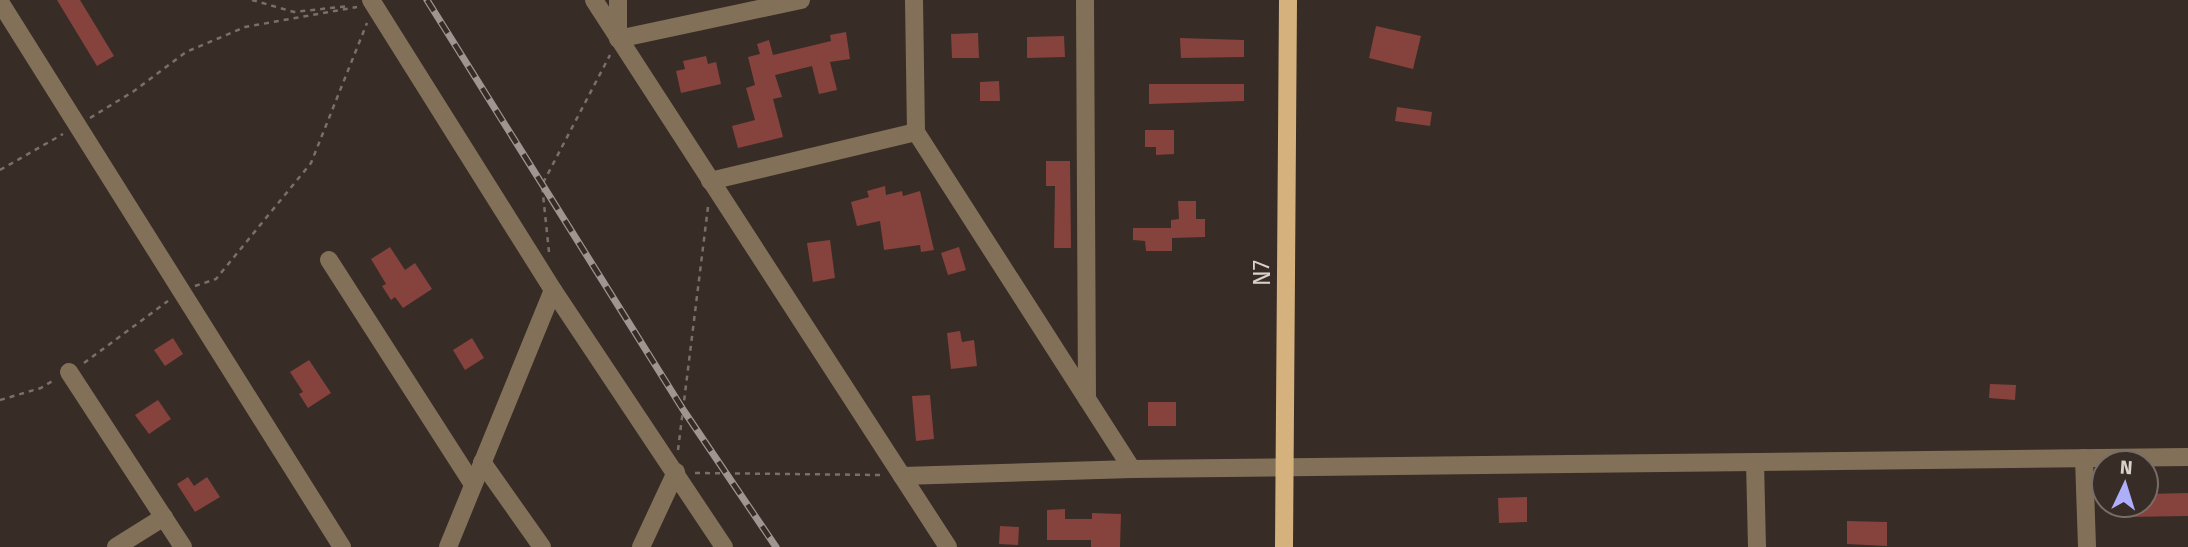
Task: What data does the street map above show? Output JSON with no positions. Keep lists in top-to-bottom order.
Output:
{
  "streets": {
    "main road": ["N7"]
  },
  "north": "top"
}
